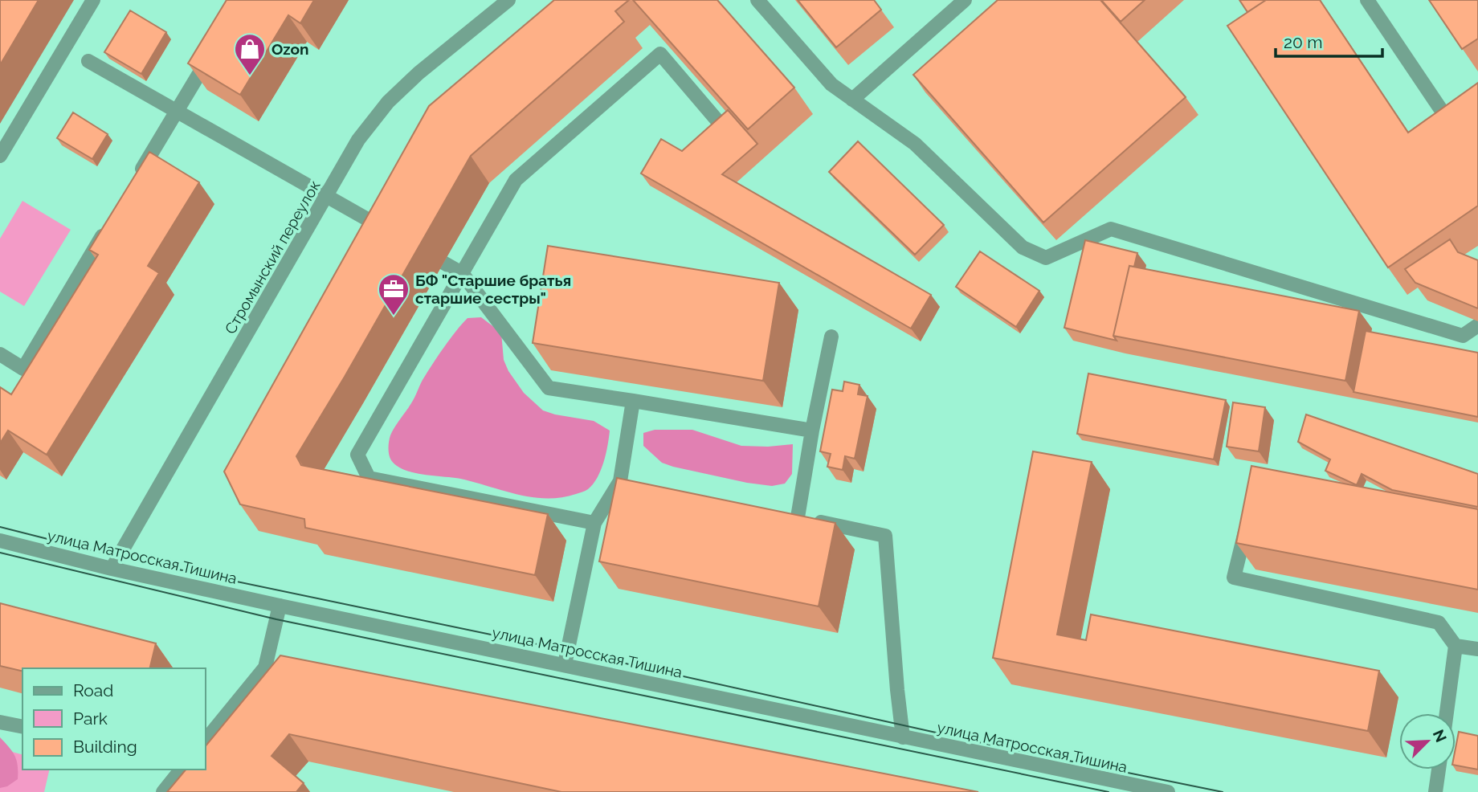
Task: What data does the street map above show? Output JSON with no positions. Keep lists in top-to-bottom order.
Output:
{
  "streets": {
    "street": ["Стромынский переулок", "улица Матросская Тишина"]
  },
  "crossings": [
    ["Стромынский переулок", "улица Матросская Тишина"]
  ],
  "places": {
    "shop": ["Ozon"],
    "office": ["БФ \"Старшие братья старшие сестры\""]
  },
  "legend": ["Road", "Park", "Building"],
  "scale_bar": "20 m",
  "north": "top right"
}
